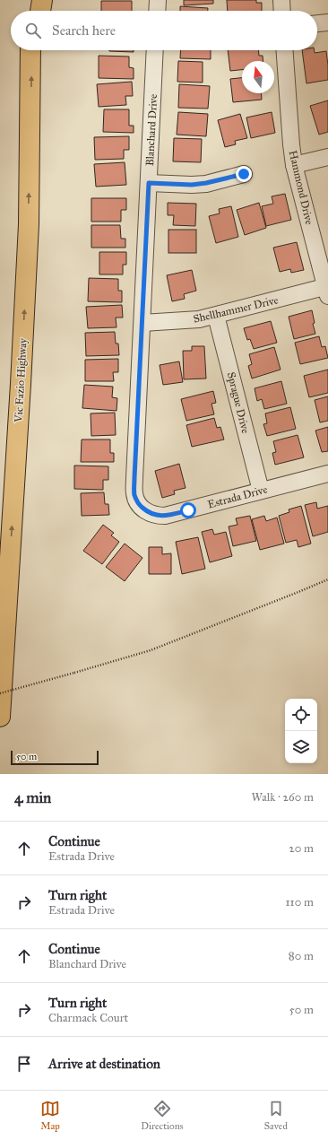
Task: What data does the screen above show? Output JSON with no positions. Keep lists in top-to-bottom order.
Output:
{
  "streets": {
    "highway": ["Vic Fazio Highway"],
    "street": [
      "Blanchard Drive",
      "Hammond Drive",
      "Shellhammer Drive",
      "Sprague Drive",
      "Estrada Drive"
    ]
  },
  "crossings": [
    ["Blanchard Drive", "Shellhammer Drive"],
    ["Blanchard Drive", "Estrada Drive"],
    ["Hammond Drive", "Shellhammer Drive"],
    ["Shellhammer Drive", "Sprague Drive"],
    ["Shellhammer Drive", "Estrada Drive"],
    ["Sprague Drive", "Estrada Drive"]
  ],
  "one_way": ["Vic Fazio Highway"],
  "scale_bar": "50 m",
  "north": "top",
  "page": {
    "search": "Search here",
    "scale": "50 m",
    "heading": ["4 min", "Walk · 260 m"],
    "list": [
      ["Continue", "Estrada Drive", "20 m"],
      ["Turn right", "Estrada Drive", "110 m"],
      ["Continue", "Blanchard Drive", "80 m"],
      ["Turn right", "Charmack Court", "50 m"],
      "Arrive at destination"
    ],
    "nav": ["Map", "Directions", "Saved"]
  }
}
